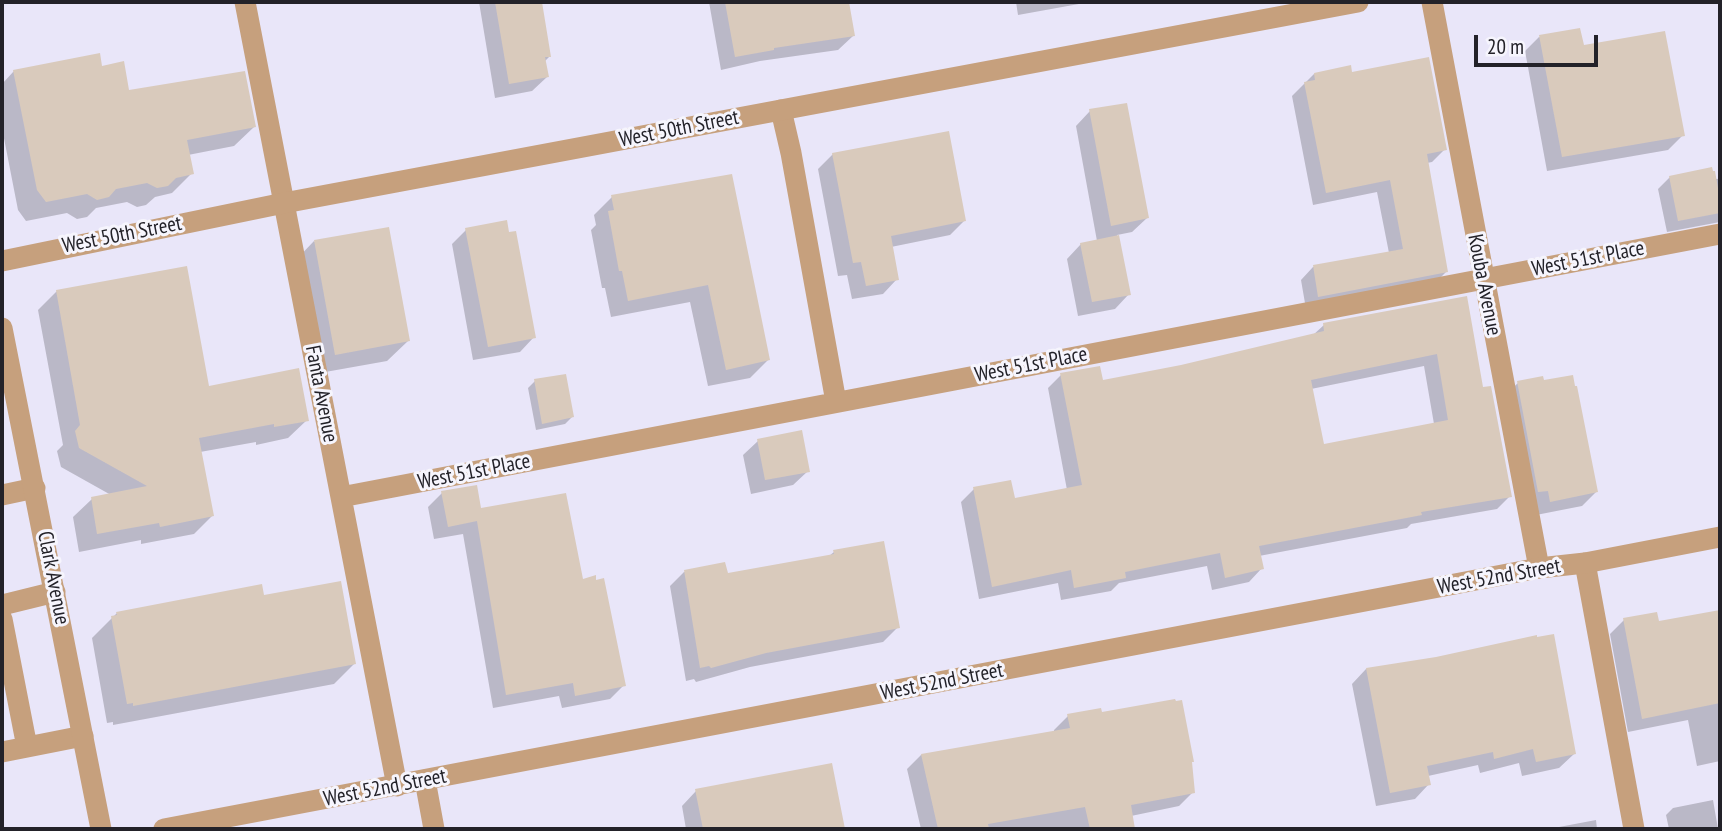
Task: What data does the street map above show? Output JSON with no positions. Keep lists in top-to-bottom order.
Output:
{
  "streets": {
    "street": [
      "West 50th Street",
      "West 51st Place",
      "Kouba Avenue",
      "Fanta Avenue",
      "West 52nd Street",
      "Clark Avenue"
    ]
  },
  "crossings": [
    ["West 50th Street", "Fanta Avenue"],
    ["West 51st Place", "Kouba Avenue"],
    ["West 51st Place", "Fanta Avenue"],
    ["Kouba Avenue", "West 52nd Street"],
    ["Fanta Avenue", "West 52nd Street"]
  ],
  "scale_bar": "20 m"
}
